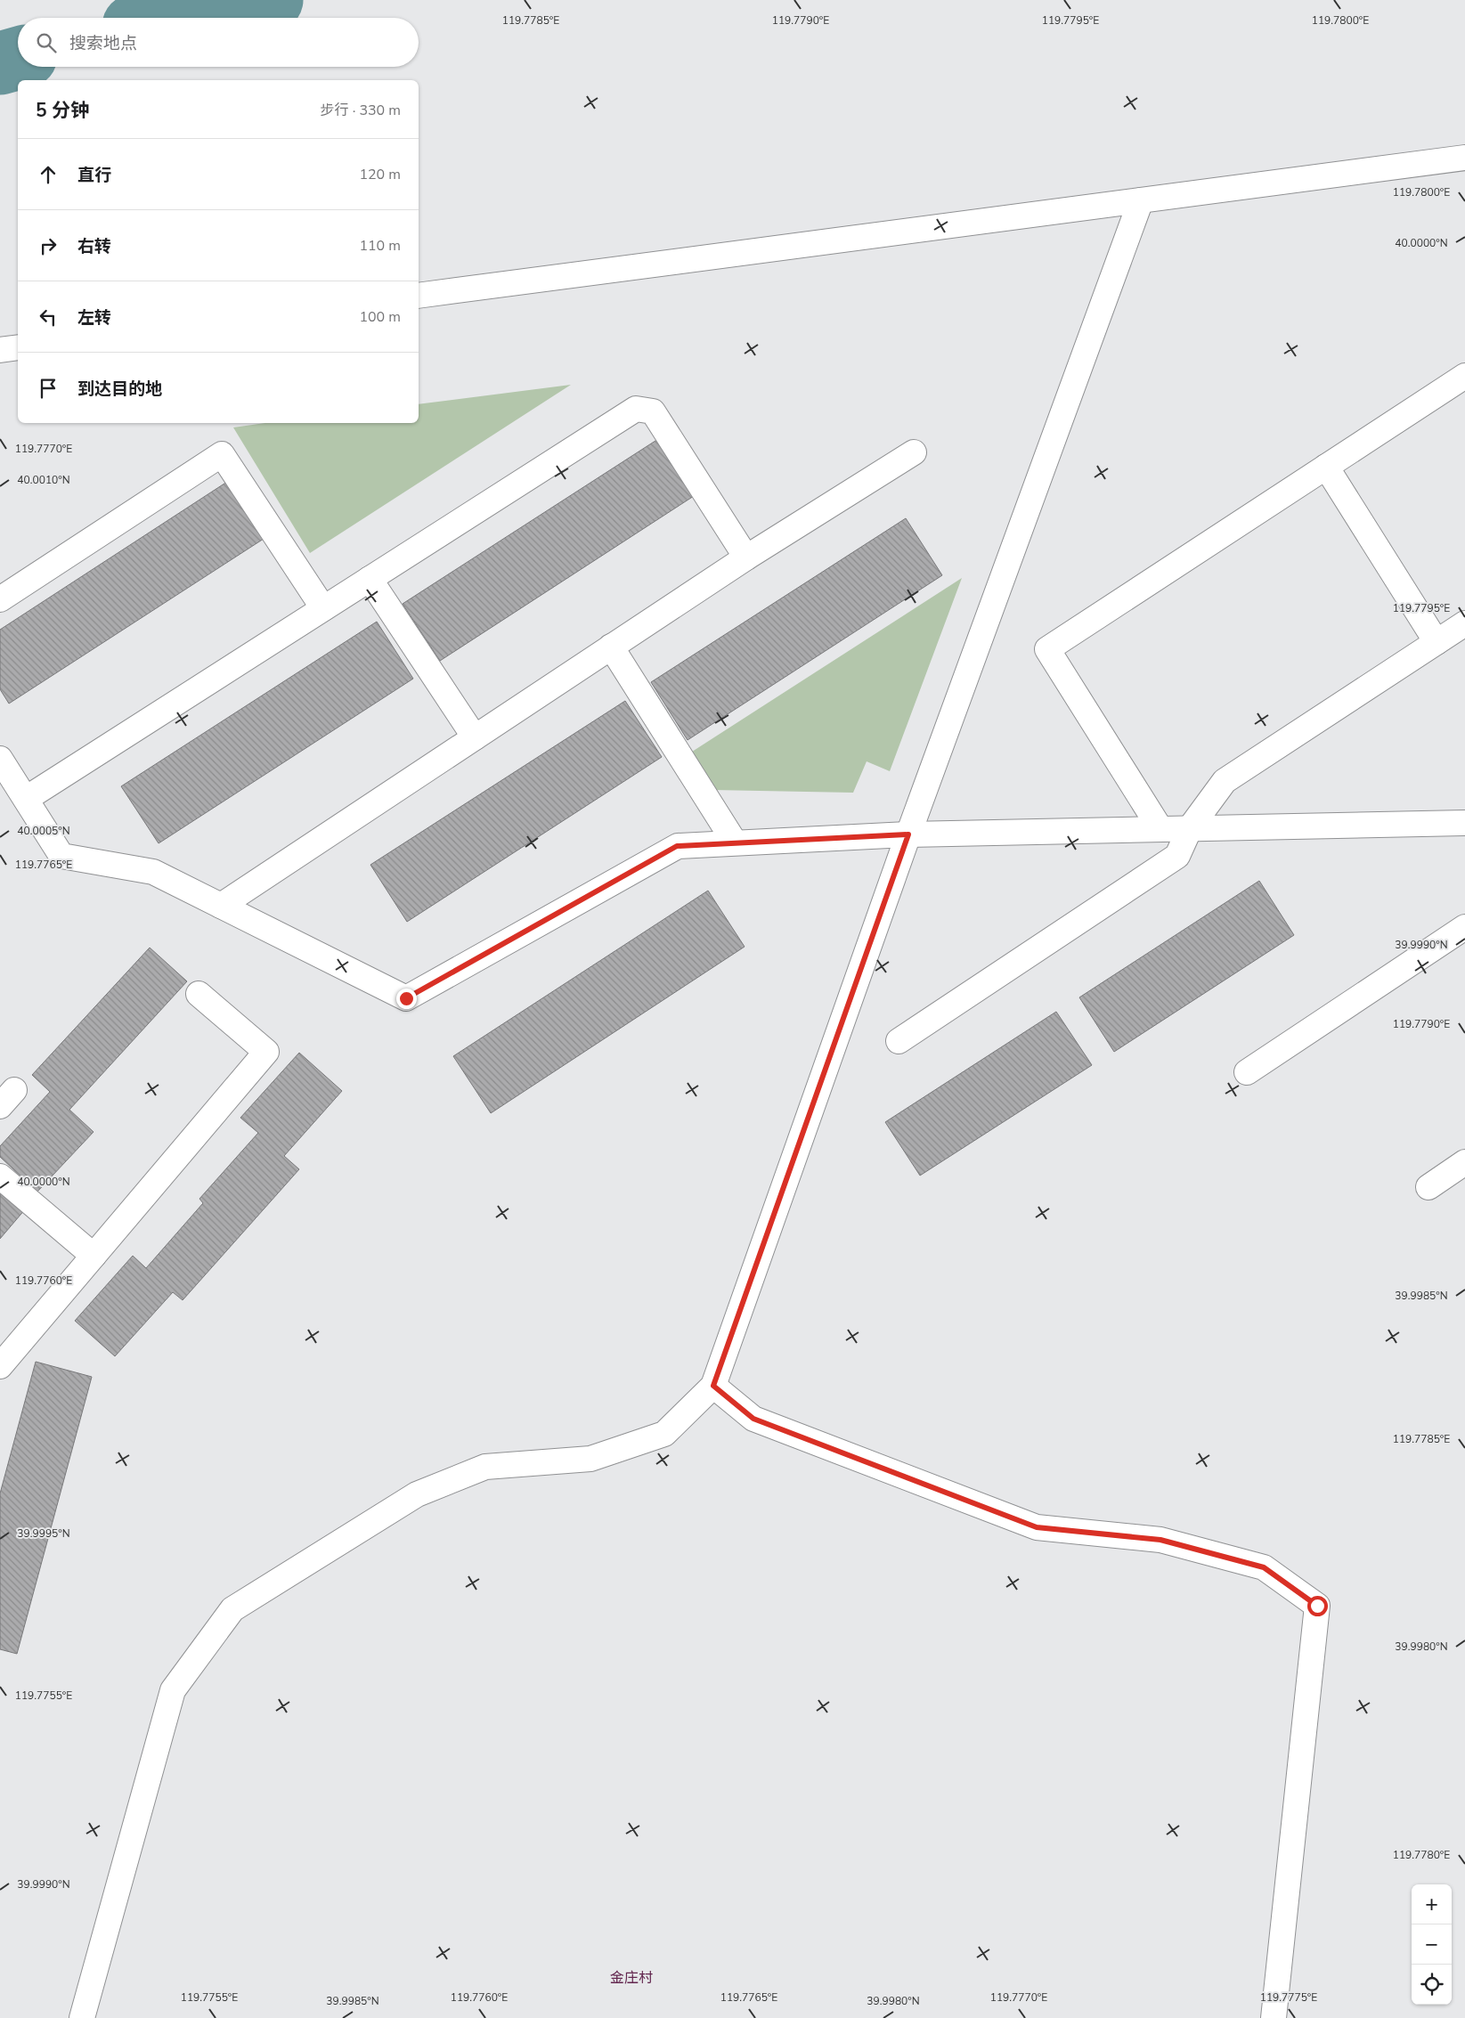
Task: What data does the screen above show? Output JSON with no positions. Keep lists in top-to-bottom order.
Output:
{
  "districts": ["金庄村"],
  "page": {
    "search": "搜索地点",
    "heading": ["5 分钟", "步行 · 330 m"],
    "list": [
      ["直行", "120 m"],
      ["右转", "110 m"],
      ["左转", "100 m"],
      "到达目的地"
    ],
    "map_buttons": ["+", "−"]
  },
  "coordinates": [
    "119.7785°E",
    "119.7790°E",
    "119.7795°E",
    "119.7800°E",
    "40.0000°N",
    "119.7770°E",
    "40.0010°N",
    "40.0005°N",
    "119.7765°E",
    "39.9990°N",
    "119.7760°E",
    "39.9985°N",
    "39.9995°N",
    "39.9980°N",
    "119.7755°E",
    "119.7780°E",
    "119.7775°E"
  ]
}
